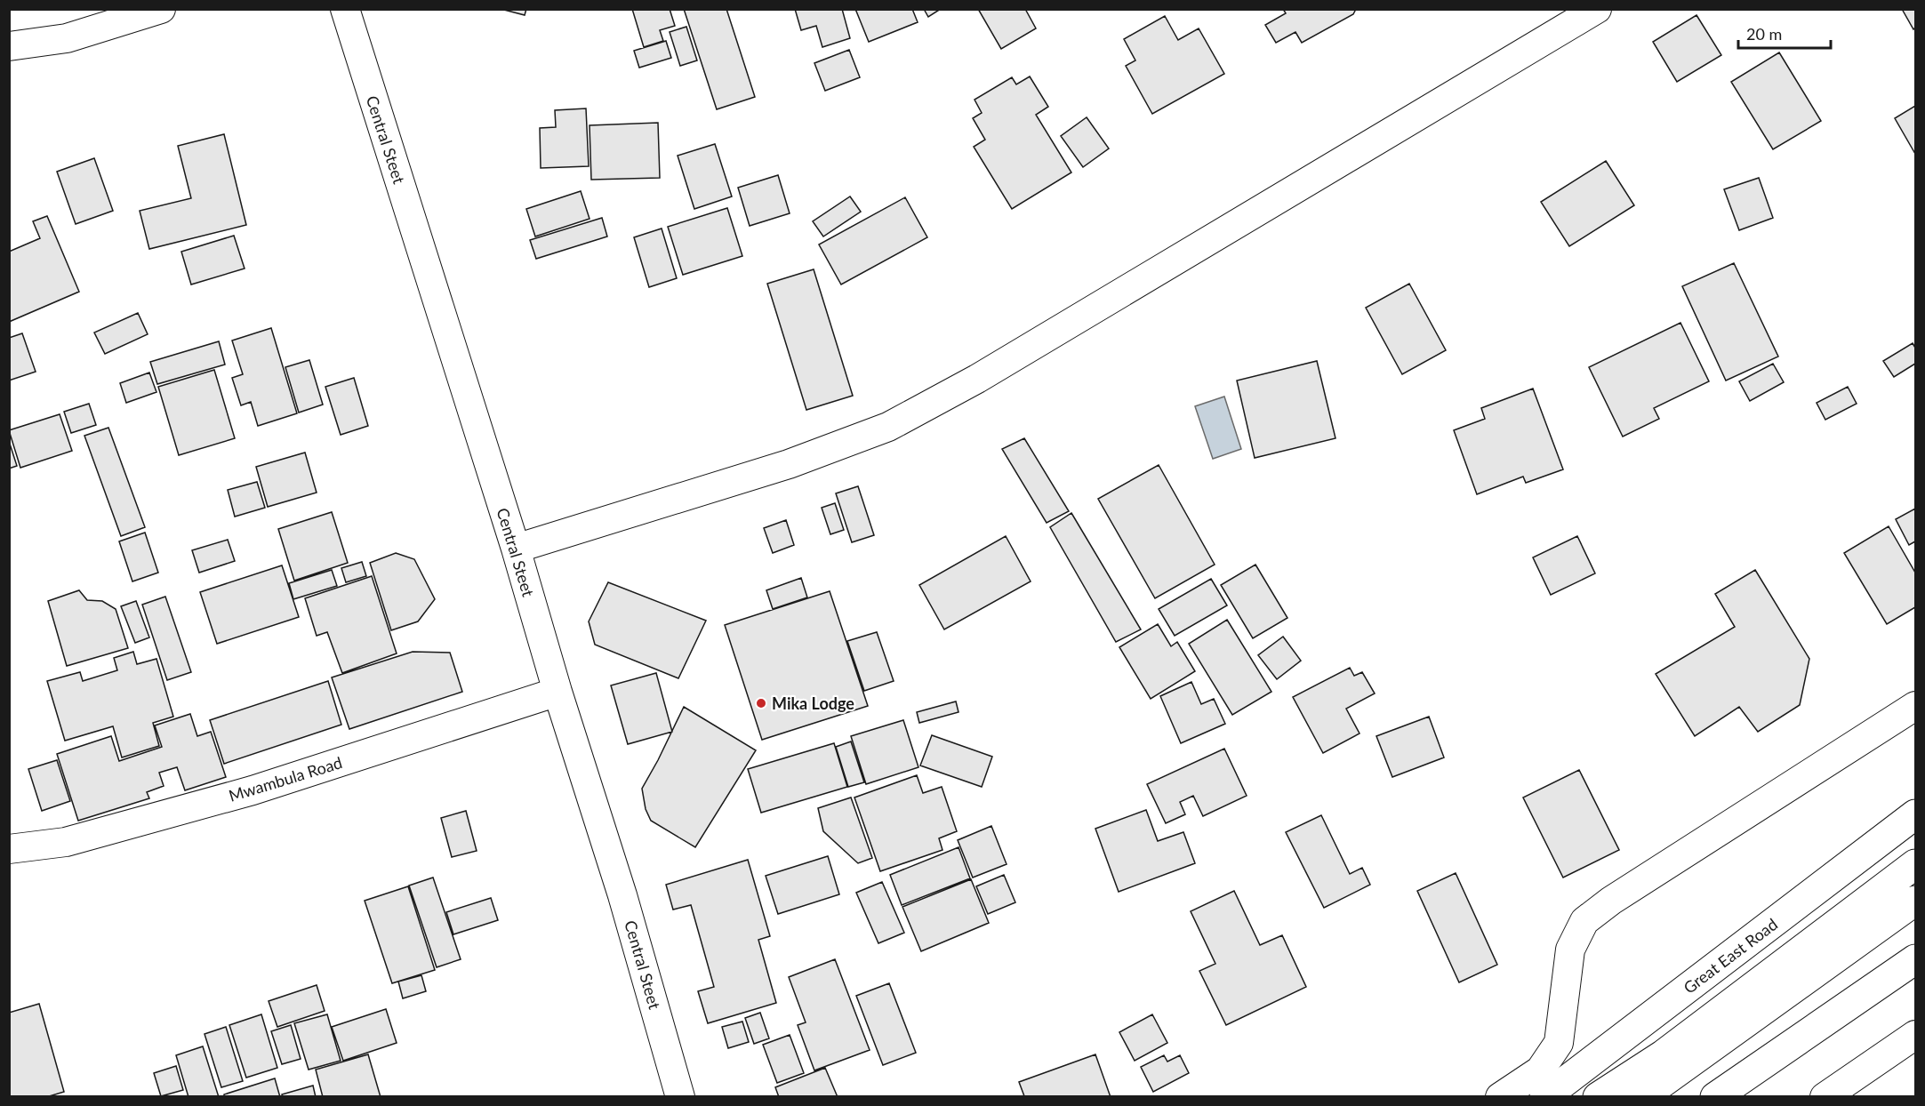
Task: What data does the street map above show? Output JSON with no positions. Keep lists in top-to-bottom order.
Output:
{
  "streets": {
    "main road": ["Great East Road"],
    "street": ["Central Steet", "Mwambula Road"]
  },
  "crossings": [
    ["Central Steet", "Mwambula Road"]
  ],
  "places": ["Mika Lodge"],
  "scale_bar": "20 m"
}
